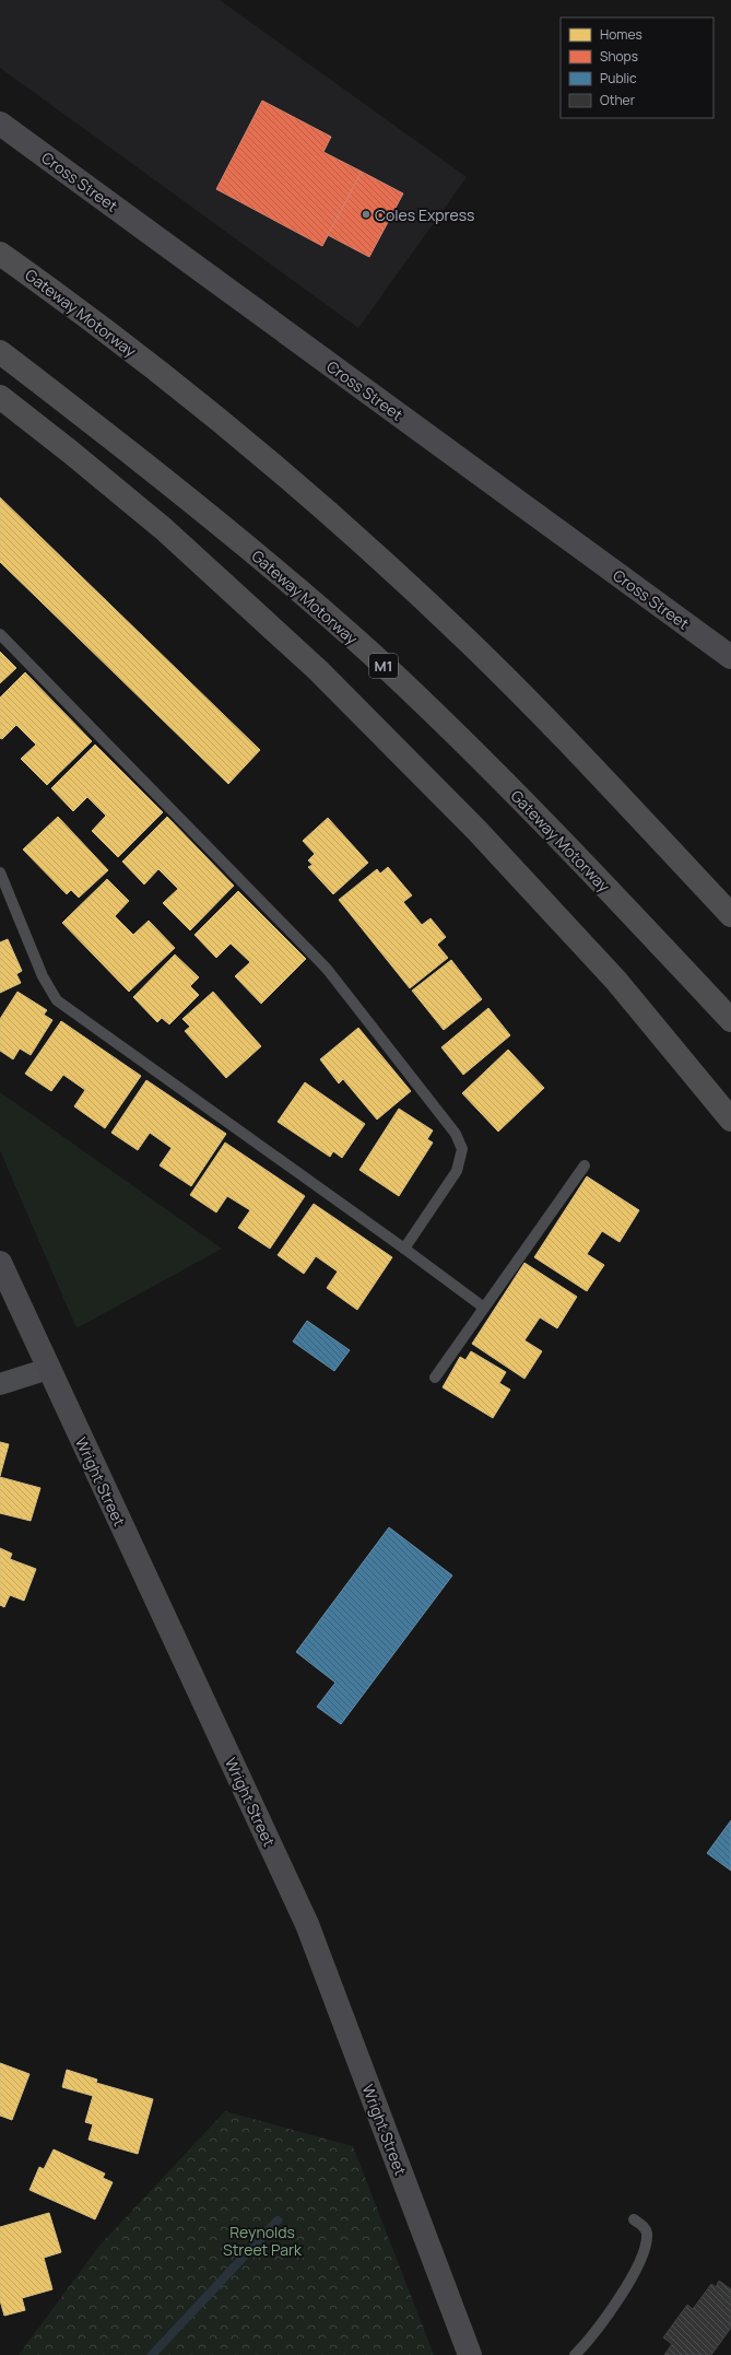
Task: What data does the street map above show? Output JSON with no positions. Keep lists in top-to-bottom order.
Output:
{
  "streets": {
    "highway": ["Gateway Motorway", "M1"],
    "street": ["Cross Street", "Wright Street"]
  },
  "parks": ["Reynolds Street Park"],
  "places": ["Coles Express"],
  "legend": [
    "Homes",
    "Shops",
    "Public",
    "Other"
  ]
}
